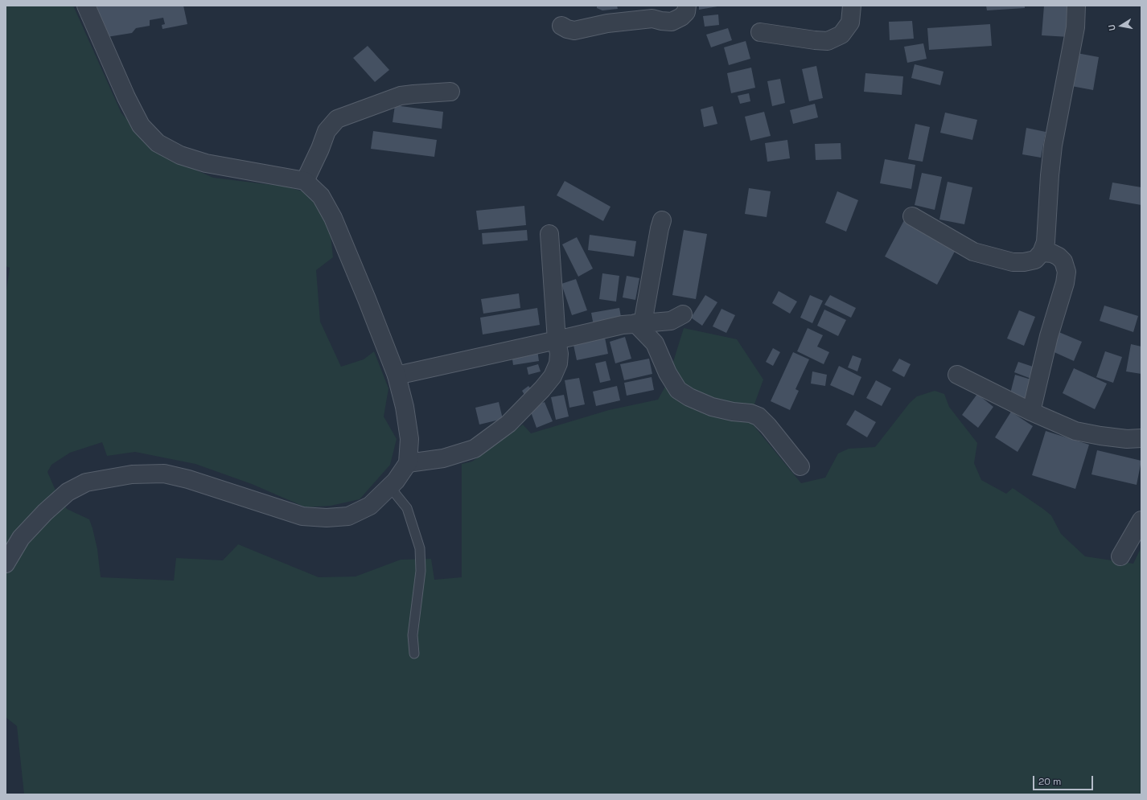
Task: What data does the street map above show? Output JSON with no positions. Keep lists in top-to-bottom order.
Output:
{
  "scale_bar": "20 m",
  "north": "left"
}
